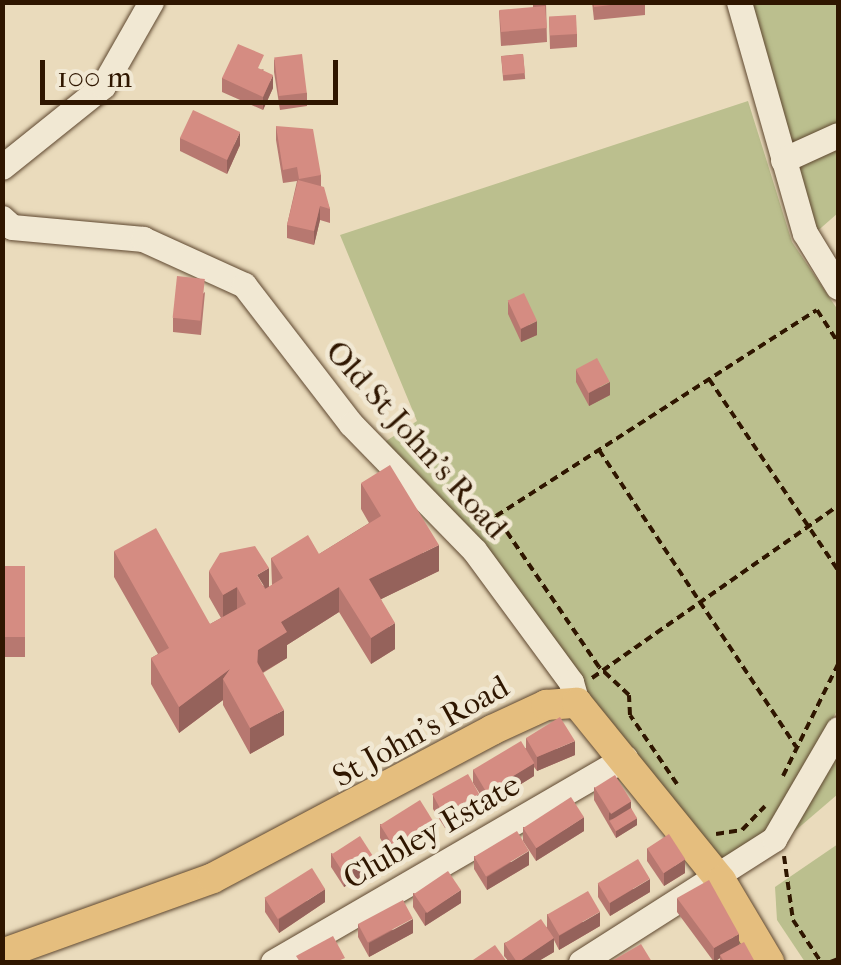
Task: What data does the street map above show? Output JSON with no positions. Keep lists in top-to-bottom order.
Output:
{
  "streets": {
    "main road": ["St John's Road"],
    "street": ["Old St John's Road", "Clubley Estate"]
  },
  "crossings": [
    ["Old St John's Road", "St John's Road"]
  ],
  "scale_bar": "100 m"
}
